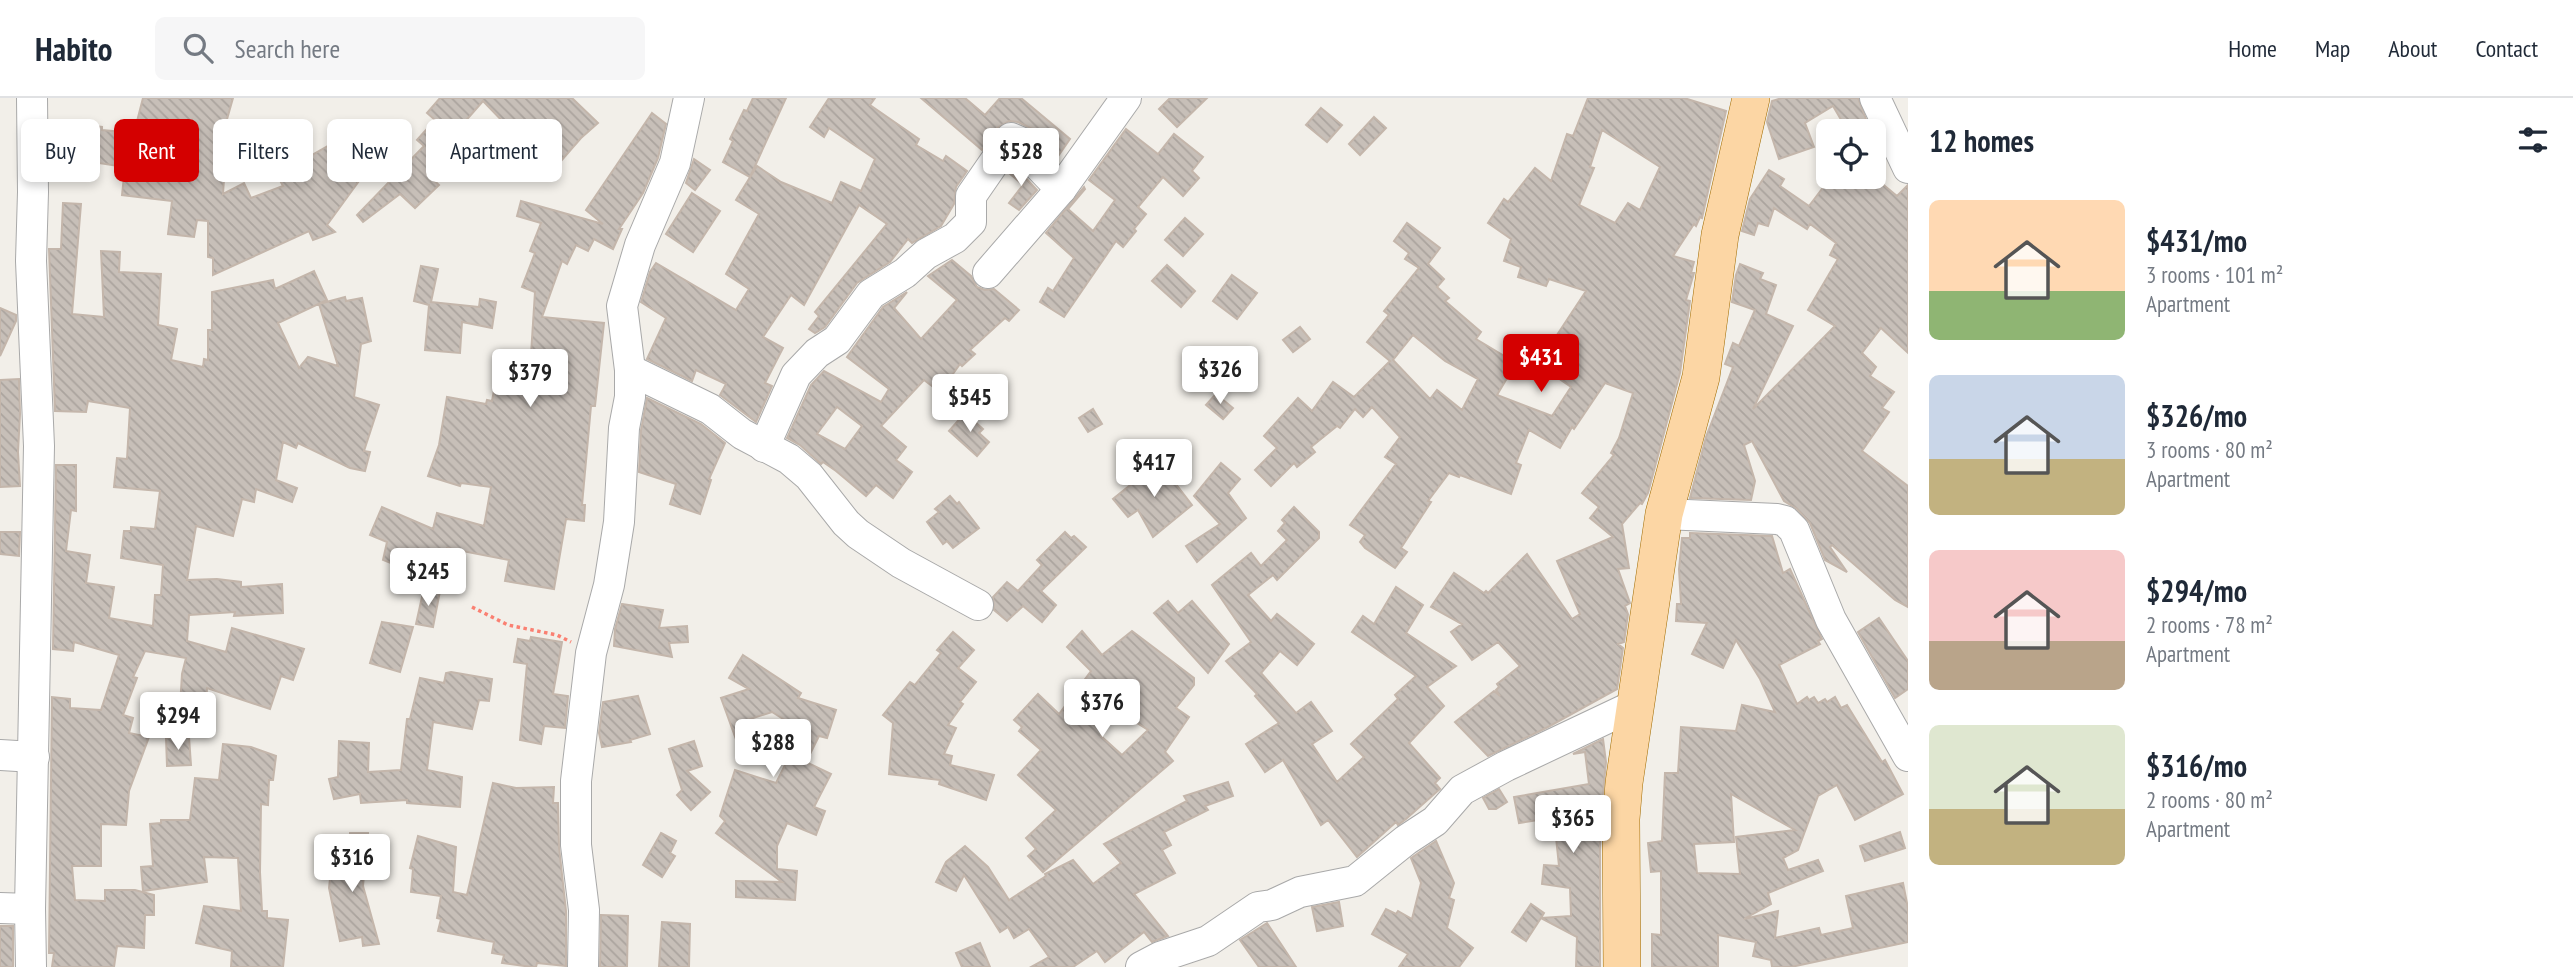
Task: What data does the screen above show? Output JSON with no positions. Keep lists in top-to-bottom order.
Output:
{
  "page": {
    "header": "Habito",
    "search": "Search here",
    "nav": [
      "Home",
      "Map",
      "About",
      "Contact"
    ],
    "heading": "12 homes",
    "chip": [
      "Buy",
      "Rent",
      "Filters",
      "New",
      "Apartment"
    ],
    "price": [
      "$528",
      "$431",
      "$326",
      "$379",
      "$545",
      "$417",
      "$245",
      "$376",
      "$294",
      "$288",
      "$365",
      "$316"
    ],
    "list": [
      {
        "name": "$431/mo",
        "note": "3 rooms · 101 m² · Apartment"
      },
      {
        "name": "$326/mo",
        "note": "3 rooms · 80 m² · Apartment"
      },
      {
        "name": "$294/mo",
        "note": "2 rooms · 78 m² · Apartment"
      },
      {
        "name": "$316/mo",
        "note": "2 rooms · 80 m² · Apartment"
      }
    ]
  }
}
